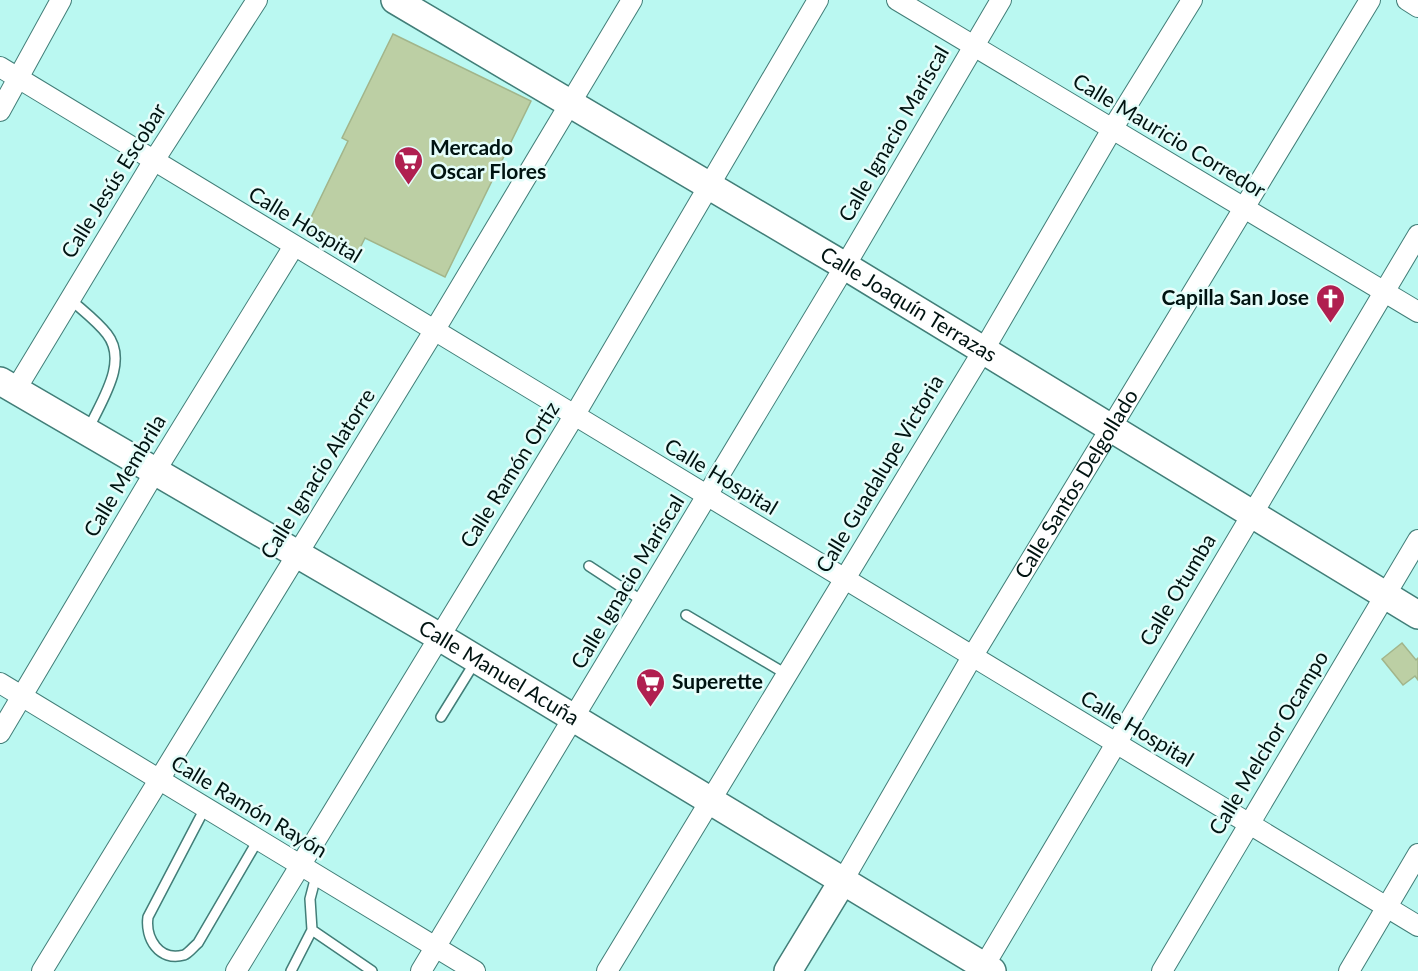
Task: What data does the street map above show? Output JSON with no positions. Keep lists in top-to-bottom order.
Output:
{
  "streets": {
    "street": [
      "Calle Ignacio Mariscal",
      "Calle Mauricio Corredor",
      "Calle Jesús Escobar",
      "Calle Hospital",
      "Calle Joaquín Terrazas",
      "Calle Ignacio Alatorre",
      "Calle Guadalupe Victoria",
      "Calle Ramón Ortiz",
      "Calle Membrila",
      "Calle Santos Delgollado",
      "Calle Otumba",
      "Calle Manuel Acuña",
      "Calle Melchor Ocampo",
      "Calle Ramón Rayón"
    ]
  },
  "crossings": [
    ["Calle Ignacio Mariscal", "Calle Mauricio Corredor"],
    ["Calle Ignacio Mariscal", "Calle Hospital"],
    ["Calle Ignacio Mariscal", "Calle Joaquín Terrazas"],
    ["Calle Ignacio Mariscal", "Calle Manuel Acuña"],
    ["Calle Ignacio Mariscal", "Calle Ramón Rayón"],
    ["Calle Mauricio Corredor", "Calle Guadalupe Victoria"],
    ["Calle Mauricio Corredor", "Calle Santos Delgollado"],
    ["Calle Mauricio Corredor", "Calle Otumba"],
    ["Calle Jesús Escobar", "Calle Hospital"],
    ["Calle Jesús Escobar", "Calle Manuel Acuña"],
    ["Calle Hospital", "Calle Ignacio Alatorre"],
    ["Calle Hospital", "Calle Guadalupe Victoria"],
    ["Calle Hospital", "Calle Ramón Ortiz"],
    ["Calle Hospital", "Calle Membrila"],
    ["Calle Hospital", "Calle Santos Delgollado"],
    ["Calle Hospital", "Calle Otumba"],
    ["Calle Hospital", "Calle Melchor Ocampo"],
    ["Calle Joaquín Terrazas", "Calle Ignacio Alatorre"],
    ["Calle Joaquín Terrazas", "Calle Guadalupe Victoria"],
    ["Calle Joaquín Terrazas", "Calle Ramón Ortiz"],
    ["Calle Joaquín Terrazas", "Calle Santos Delgollado"],
    ["Calle Joaquín Terrazas", "Calle Otumba"],
    ["Calle Joaquín Terrazas", "Calle Melchor Ocampo"],
    ["Calle Ignacio Alatorre", "Calle Manuel Acuña"],
    ["Calle Ignacio Alatorre", "Calle Ramón Rayón"],
    ["Calle Guadalupe Victoria", "Calle Manuel Acuña"],
    ["Calle Ramón Ortiz", "Calle Manuel Acuña"],
    ["Calle Ramón Ortiz", "Calle Ramón Rayón"],
    ["Calle Membrila", "Calle Manuel Acuña"],
    ["Calle Membrila", "Calle Ramón Rayón"],
    ["Calle Santos Delgollado", "Calle Manuel Acuña"],
    ["Calle Otumba", "Calle Manuel Acuña"]
  ],
  "places": {
    "supermarket": ["Mercado Oscar Flores", "Superette"],
    "church": ["Capilla San Jose"]
  }
}
